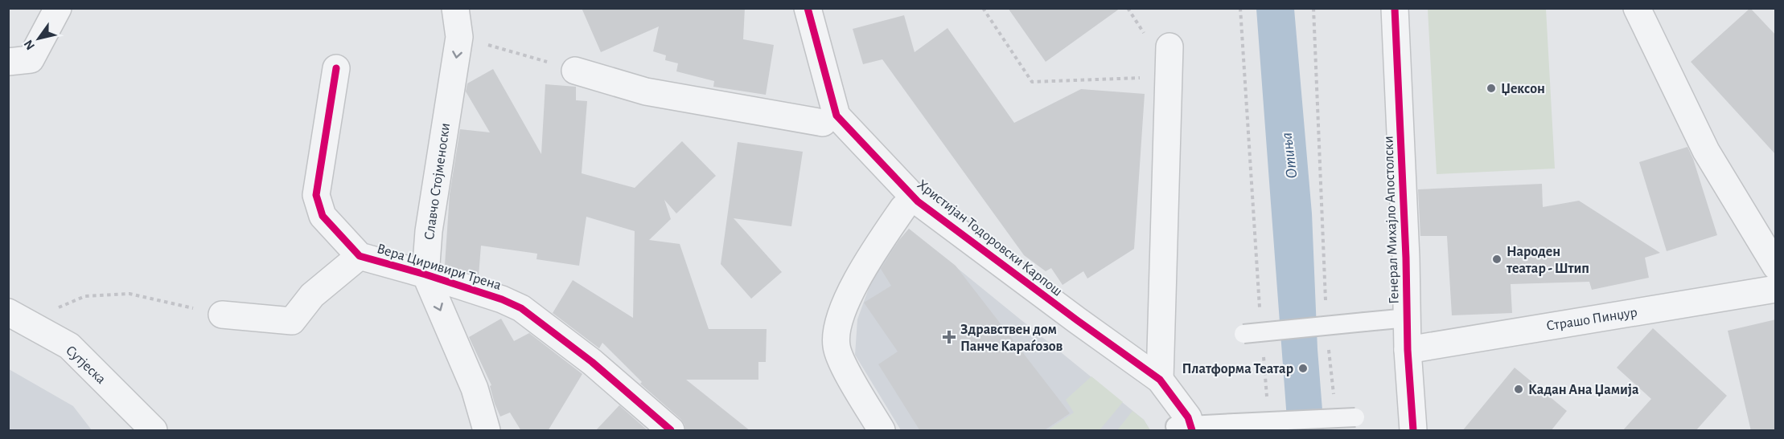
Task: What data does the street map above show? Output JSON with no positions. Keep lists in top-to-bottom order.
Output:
{
  "streets": {
    "street": [
      "Славчо Стојменоски",
      "Генерал Михајло Апостолски",
      "Христијан Тодоровски Карпош",
      "Вера Циривири Трена",
      "Страшо Пинџур",
      "Сутјеска"
    ]
  },
  "crossings": [
    ["Славчо Стојменоски", "Вера Циривири Трена"],
    ["Генерал Михајло Апостолски", "Страшо Пинџур"]
  ],
  "one_way": ["Славчо Стојменоски"],
  "water": ["Отиња"],
  "places": {
    "other": [
      "Џексон",
      "Народен театар - Штип",
      "Платформа Театар",
      "Кадан Ана Џамија"
    ],
    "health": ["Здравствен дом Панче Караѓозов"]
  },
  "north": "bottom left"
}
